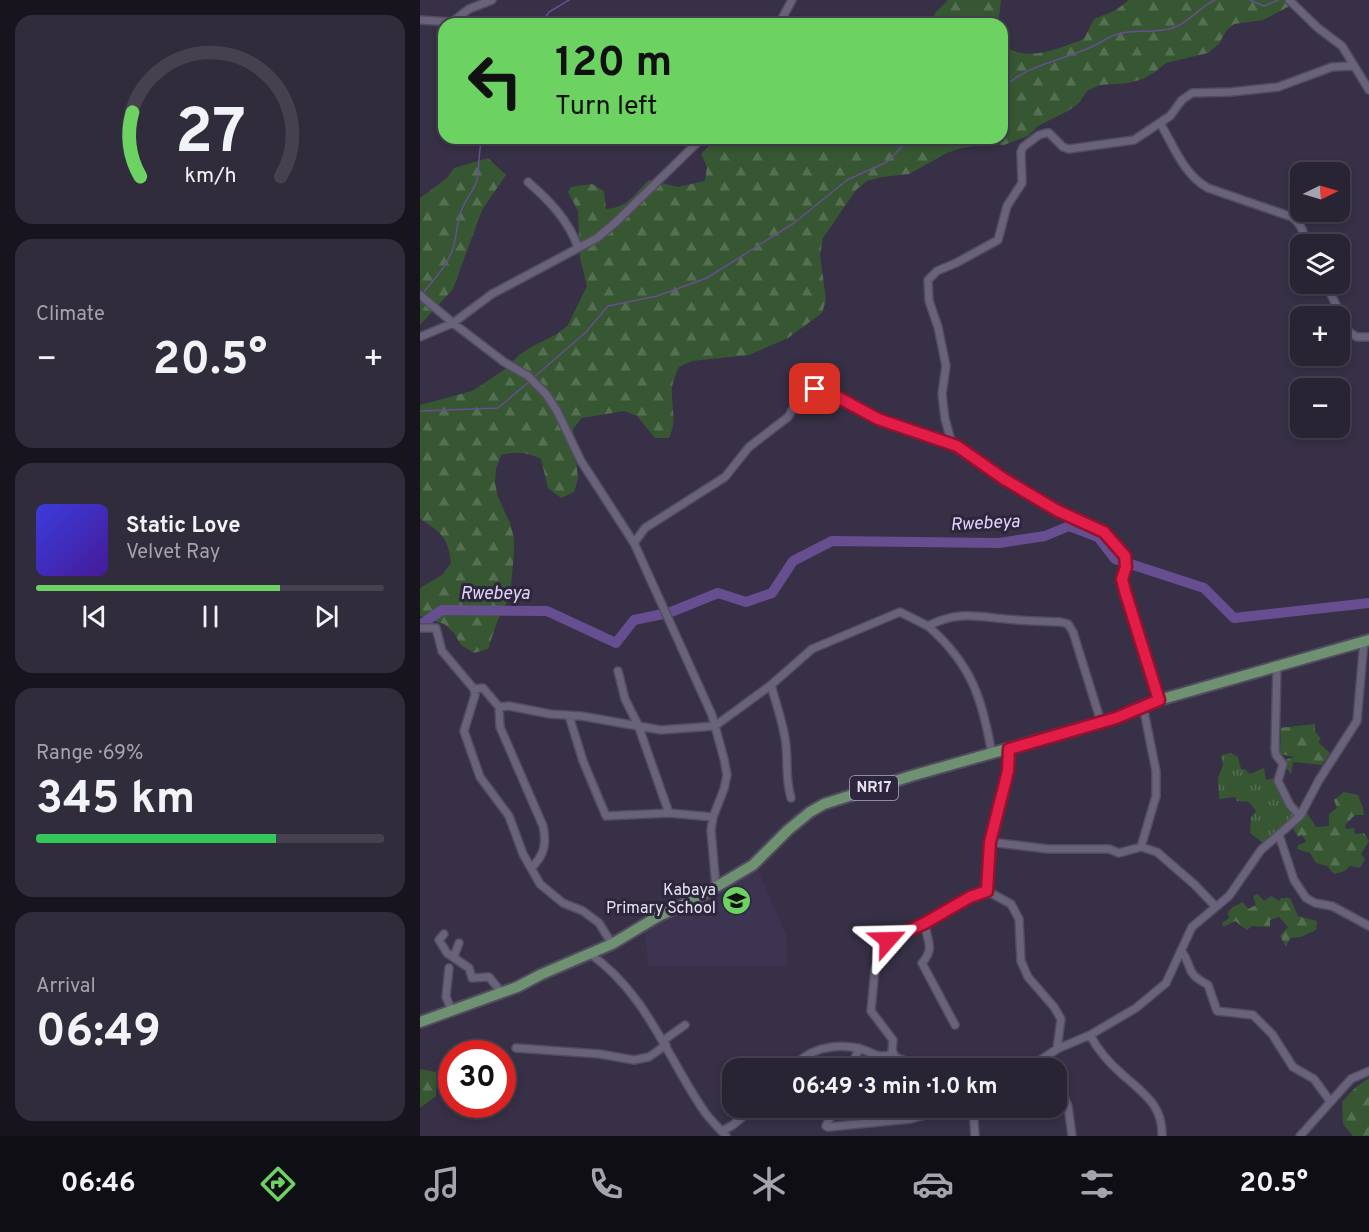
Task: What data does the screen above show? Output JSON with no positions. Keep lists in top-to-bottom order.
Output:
{
  "streets": {
    "main road": ["NR17"]
  },
  "water": ["Rwebeya"],
  "places": {
    "school or university": ["Kabaya Primary School"]
  },
  "north": "right",
  "page": {
    "turn": ["120 m", "Turn left"],
    "map_buttons": ["+", "−"],
    "tile": [
      "Climate",
      ["Range · 69%", "345 km"],
      ["Arrival", "06:49"]
    ],
    "heat": ["−", "20.5°", "+"],
    "song": ["Static Love", "Velvet Ray"],
    "limit": "30",
    "trip": "06:49 · 3 min · 1.0 km",
    "tabs": ["06:46", "20.5°"],
    "gauge": ["27", "km/h"]
  }
}
